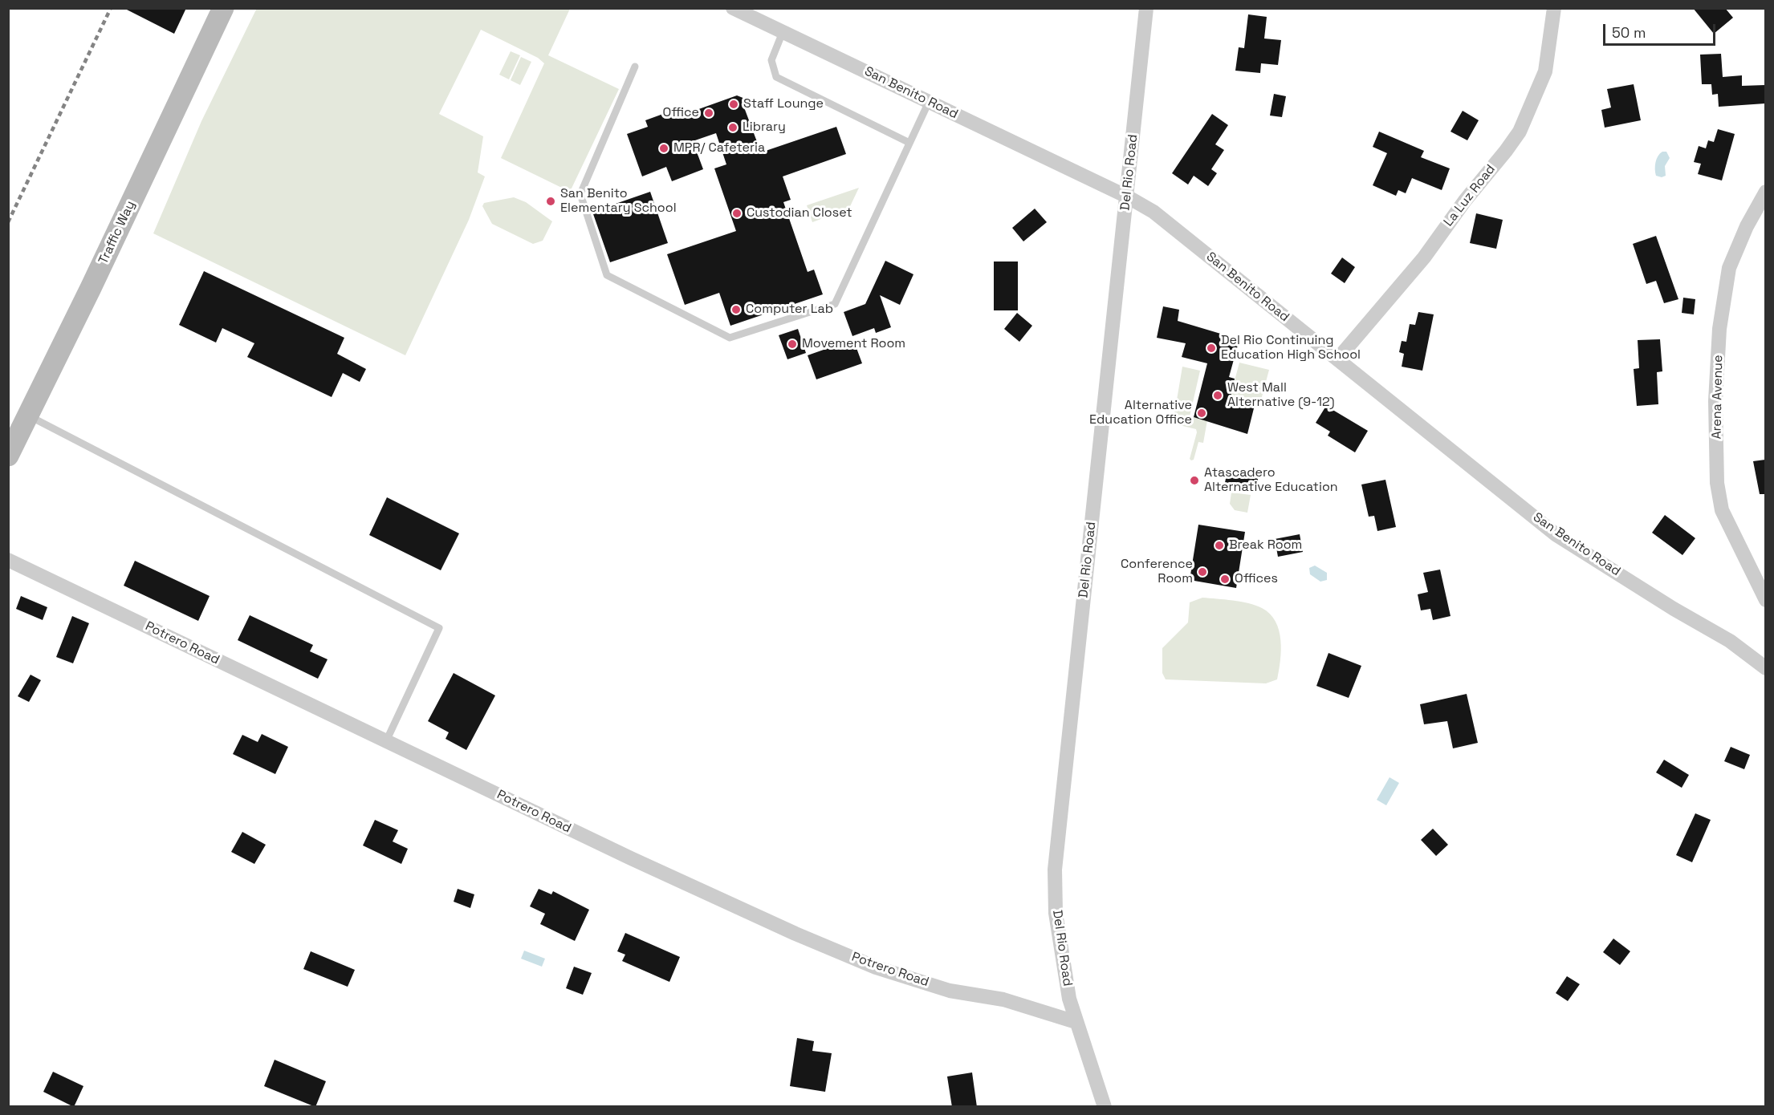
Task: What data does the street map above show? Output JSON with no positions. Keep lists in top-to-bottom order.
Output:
{
  "streets": {
    "street": [
      "San Benito Road",
      "Del Rio Road",
      "La Luz Road",
      "Traffic Way",
      "Arena Avenue",
      "Potrero Road"
    ]
  },
  "crossings": [
    ["San Benito Road", "Del Rio Road"],
    ["San Benito Road", "La Luz Road"],
    ["Del Rio Road", "Potrero Road"]
  ],
  "places": [
    "Staff Lounge",
    "Office",
    "Library",
    "MPR/ Cafeteria",
    "San Benito Elementary School",
    "Custodian Closet",
    "Computer Lab",
    "Movement Room",
    "Del Rio Continuing Education High School",
    "West Mall Alternative (9-12)",
    "Alternative Education Office",
    "Atascadero Alternative Education",
    "Break Room",
    "Conference Room",
    "Offices"
  ],
  "scale_bar": "50 m"
}
